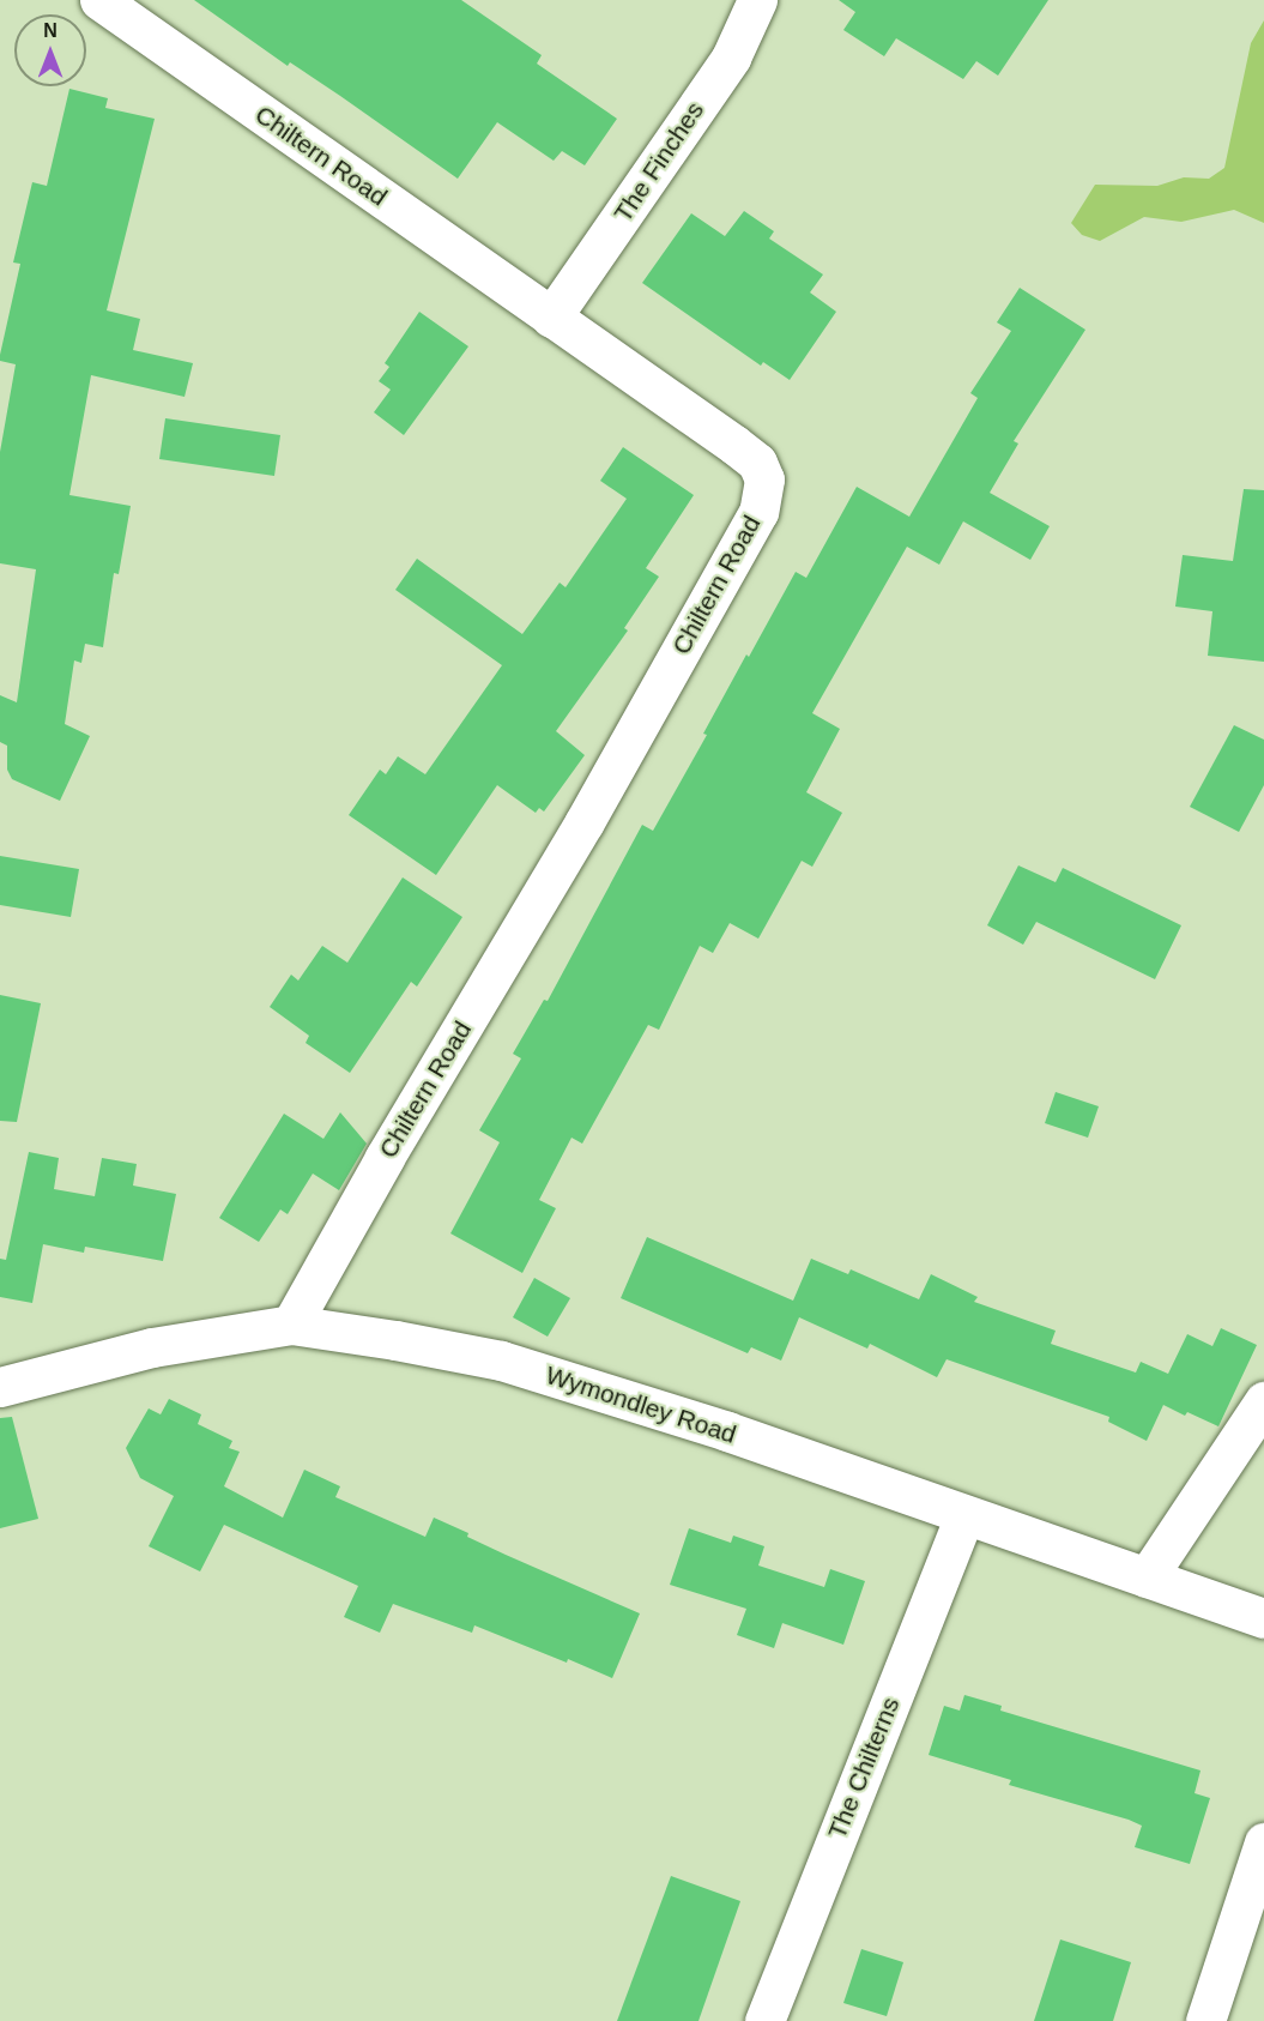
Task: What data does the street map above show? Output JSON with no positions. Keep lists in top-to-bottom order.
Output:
{
  "streets": {
    "street": [
      "Chiltern Road",
      "The Finches",
      "Wymondley Road",
      "The Chilterns"
    ]
  },
  "crossings": [
    ["Chiltern Road", "The Finches"],
    ["Chiltern Road", "Wymondley Road"],
    ["Wymondley Road", "The Chilterns"]
  ],
  "north": "top"
}
